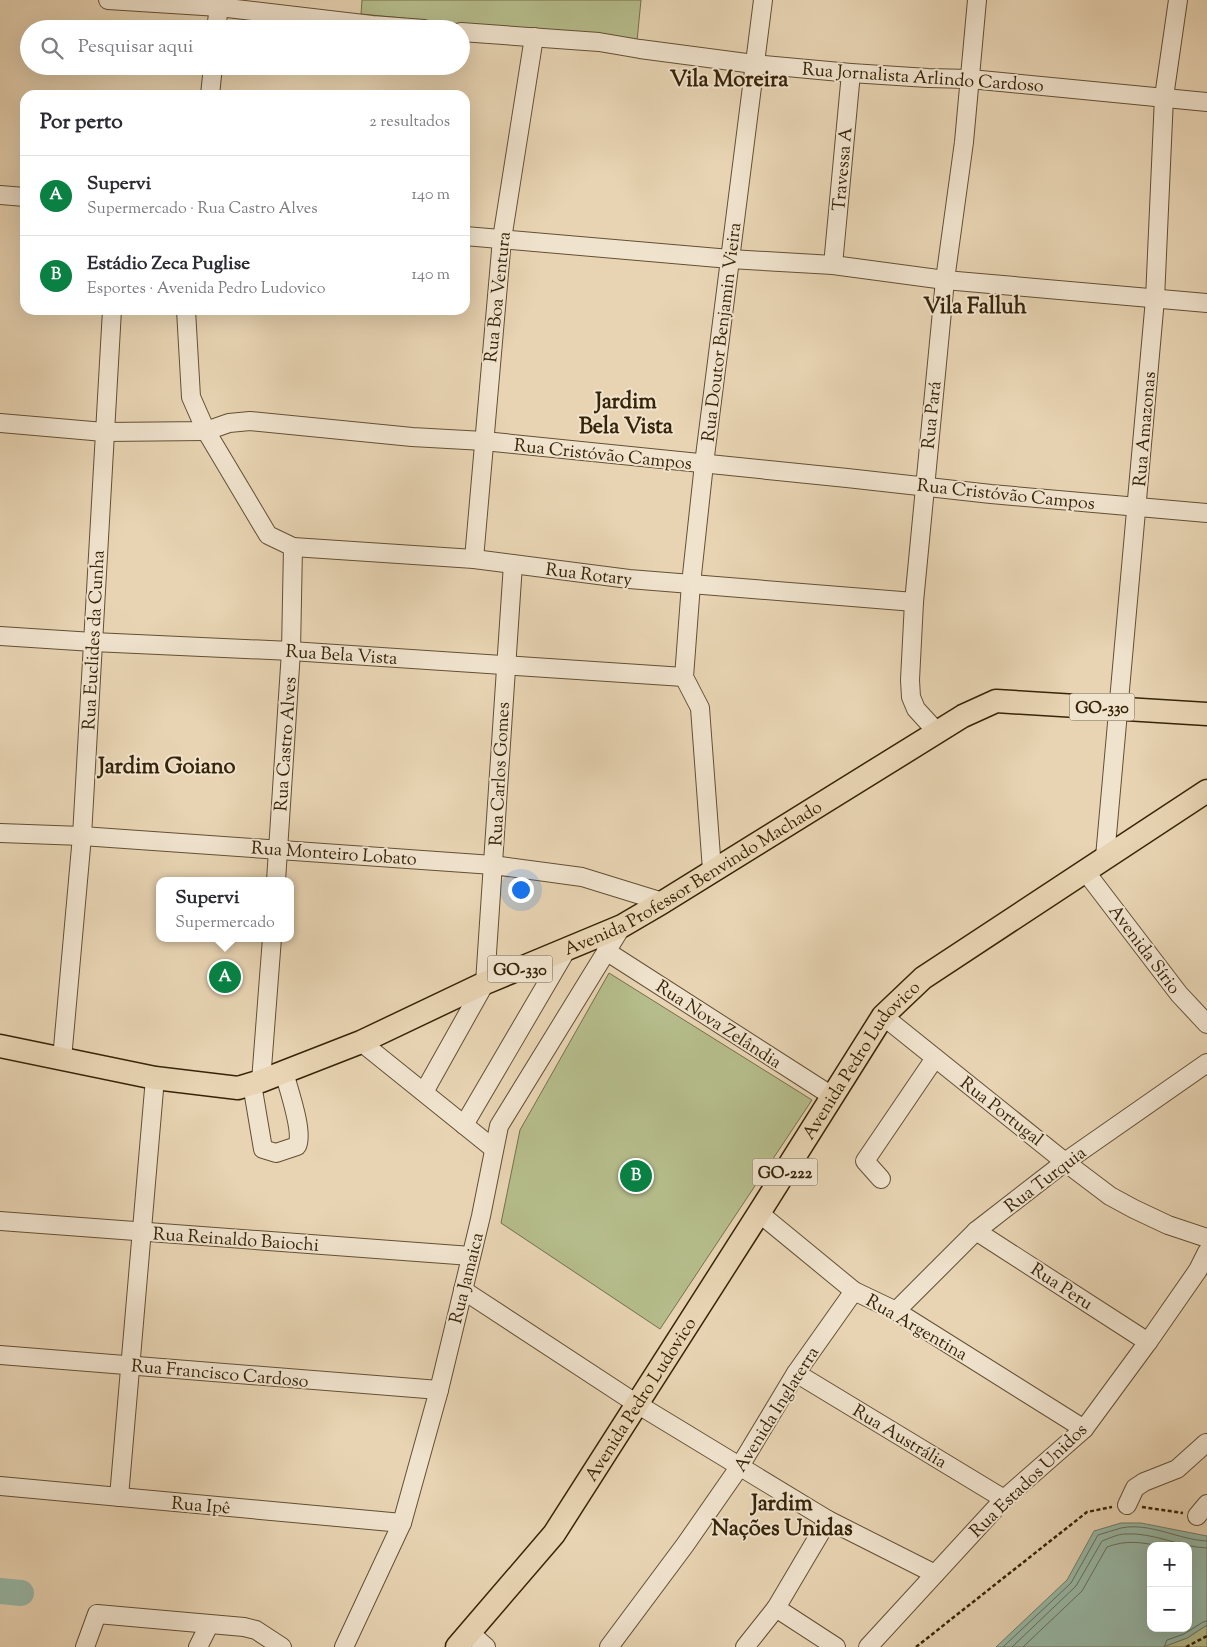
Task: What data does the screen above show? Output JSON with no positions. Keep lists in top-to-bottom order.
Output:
{
  "streets": {
    "main road": [
      "GO-330",
      "Avenida Professor Benvindo Machado",
      "Avenida Pedro Ludovico",
      "GO-222"
    ],
    "street": [
      "Rua Jornalista Arlindo Cardoso",
      "Travessa A",
      "Rua Boa Ventura",
      "Rua Doutor Benjamin Vieira",
      "Rua Pará",
      "Rua Amazonas",
      "Rua Cristóvão Campos",
      "Rua Rotary",
      "Rua Euclides da Cunha",
      "Rua Bela Vista",
      "Rua Castro Alves",
      "Rua Carlos Gomes",
      "Rua Monteiro Lobato",
      "Avenida Sírio",
      "Rua Nova Zelândia",
      "Rua Portugal",
      "Rua Turquia",
      "Rua Reinaldo Baiochi",
      "Rua Jamaica",
      "Rua Peru",
      "Rua Argentina",
      "Rua Francisco Cardoso",
      "Avenida Inglaterra",
      "Rua Austrália",
      "Rua Estados Unidos",
      "Rua Ipê"
    ]
  },
  "crossings": [
    ["Rua Jornalista Arlindo Cardoso", "Travessa A"],
    ["Rua Jornalista Arlindo Cardoso", "Rua Boa Ventura"],
    ["Rua Jornalista Arlindo Cardoso", "Rua Doutor Benjamin Vieira"],
    ["Rua Jornalista Arlindo Cardoso", "Rua Pará"],
    ["Rua Jornalista Arlindo Cardoso", "Rua Amazonas"],
    ["Rua Boa Ventura", "Rua Cristóvão Campos"],
    ["Rua Boa Ventura", "Rua Rotary"],
    ["Rua Doutor Benjamin Vieira", "Rua Cristóvão Campos"],
    ["Rua Doutor Benjamin Vieira", "Rua Rotary"],
    ["Rua Doutor Benjamin Vieira", "Rua Bela Vista"],
    ["Rua Pará", "Rua Cristóvão Campos"],
    ["Rua Pará", "Rua Rotary"],
    ["Rua Pará", "Avenida Professor Benvindo Machado"],
    ["Rua Amazonas", "Rua Cristóvão Campos"],
    ["Rua Amazonas", "GO-330"],
    ["Rua Amazonas", "Avenida Professor Benvindo Machado"],
    ["Rua Amazonas", "Avenida Pedro Ludovico"],
    ["Rua Cristóvão Campos", "Rua Rotary"],
    ["Rua Cristóvão Campos", "Rua Euclides da Cunha"],
    ["Rua Rotary", "Rua Castro Alves"],
    ["Rua Rotary", "Rua Carlos Gomes"],
    ["Rua Euclides da Cunha", "Rua Bela Vista"],
    ["Rua Euclides da Cunha", "Rua Monteiro Lobato"],
    ["Rua Euclides da Cunha", "Avenida Professor Benvindo Machado"],
    ["Rua Bela Vista", "Rua Castro Alves"],
    ["Rua Bela Vista", "Rua Carlos Gomes"],
    ["GO-330", "Avenida Professor Benvindo Machado"],
    ["Rua Castro Alves", "Rua Monteiro Lobato"],
    ["Rua Carlos Gomes", "Rua Monteiro Lobato"],
    ["Rua Carlos Gomes", "Avenida Professor Benvindo Machado"],
    ["Rua Monteiro Lobato", "Avenida Professor Benvindo Machado"],
    ["Avenida Professor Benvindo Machado", "Rua Jamaica"],
    ["Avenida Sírio", "Avenida Pedro Ludovico"],
    ["Rua Nova Zelândia", "Avenida Pedro Ludovico"],
    ["Rua Nova Zelândia", "Rua Jamaica"],
    ["Avenida Pedro Ludovico", "Rua Portugal"],
    ["Avenida Pedro Ludovico", "Rua Argentina"],
    ["Rua Portugal", "Rua Turquia"],
    ["Rua Turquia", "Rua Peru"],
    ["Rua Turquia", "Rua Argentina"],
    ["Rua Reinaldo Baiochi", "Rua Jamaica"],
    ["Rua Jamaica", "Rua Francisco Cardoso"],
    ["Rua Jamaica", "Rua Ipê"],
    ["Rua Peru", "Rua Estados Unidos"],
    ["Rua Argentina", "Avenida Inglaterra"],
    ["Rua Argentina", "Rua Estados Unidos"],
    ["Avenida Inglaterra", "Rua Austrália"],
    ["Rua Austrália", "Rua Estados Unidos"]
  ],
  "districts": [
    "Vila Moreira",
    "Vila Falluh",
    "Jardim Bela Vista",
    "Jardim Goiano",
    "Jardim Nações Unidas"
  ],
  "page": {
    "search": "Pesquisar aqui",
    "heading": ["Por perto", "2 resultados"],
    "list": [
      {
        "mark": "A",
        "name": "Supervi",
        "note": "Supermercado · Rua Castro Alves",
        "value": "140 m"
      },
      {
        "mark": "B",
        "name": "Estádio Zeca Puglise",
        "note": "Esportes · Avenida Pedro Ludovico",
        "value": "140 m"
      }
    ],
    "popup": ["Supervi", "Supermercado"],
    "pins": ["A", "B"],
    "map_buttons": ["+", "−"]
  }
}
